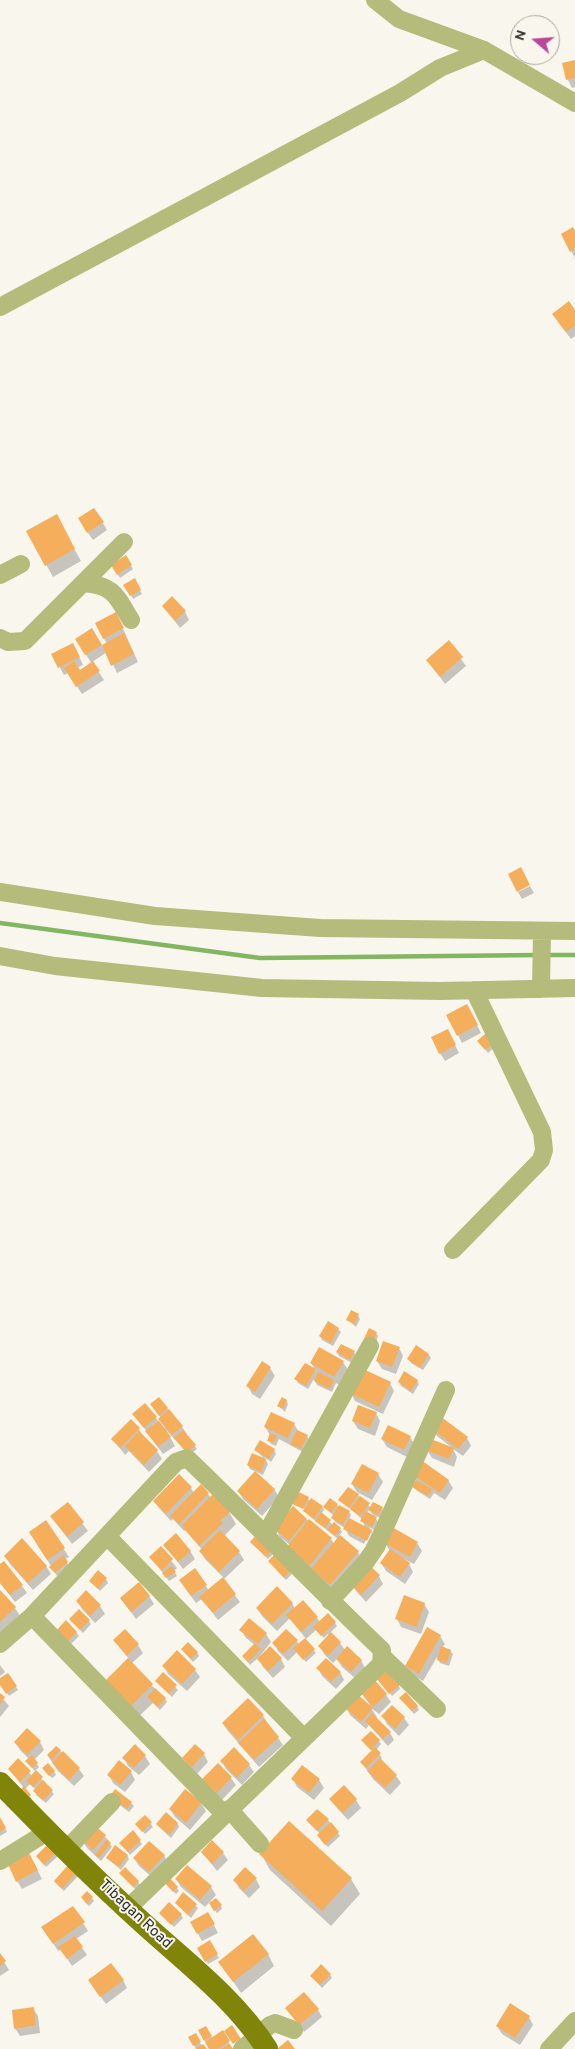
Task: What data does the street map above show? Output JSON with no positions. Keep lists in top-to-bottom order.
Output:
{
  "streets": {
    "main road": ["Tibagan Road"]
  },
  "north": "left"
}
